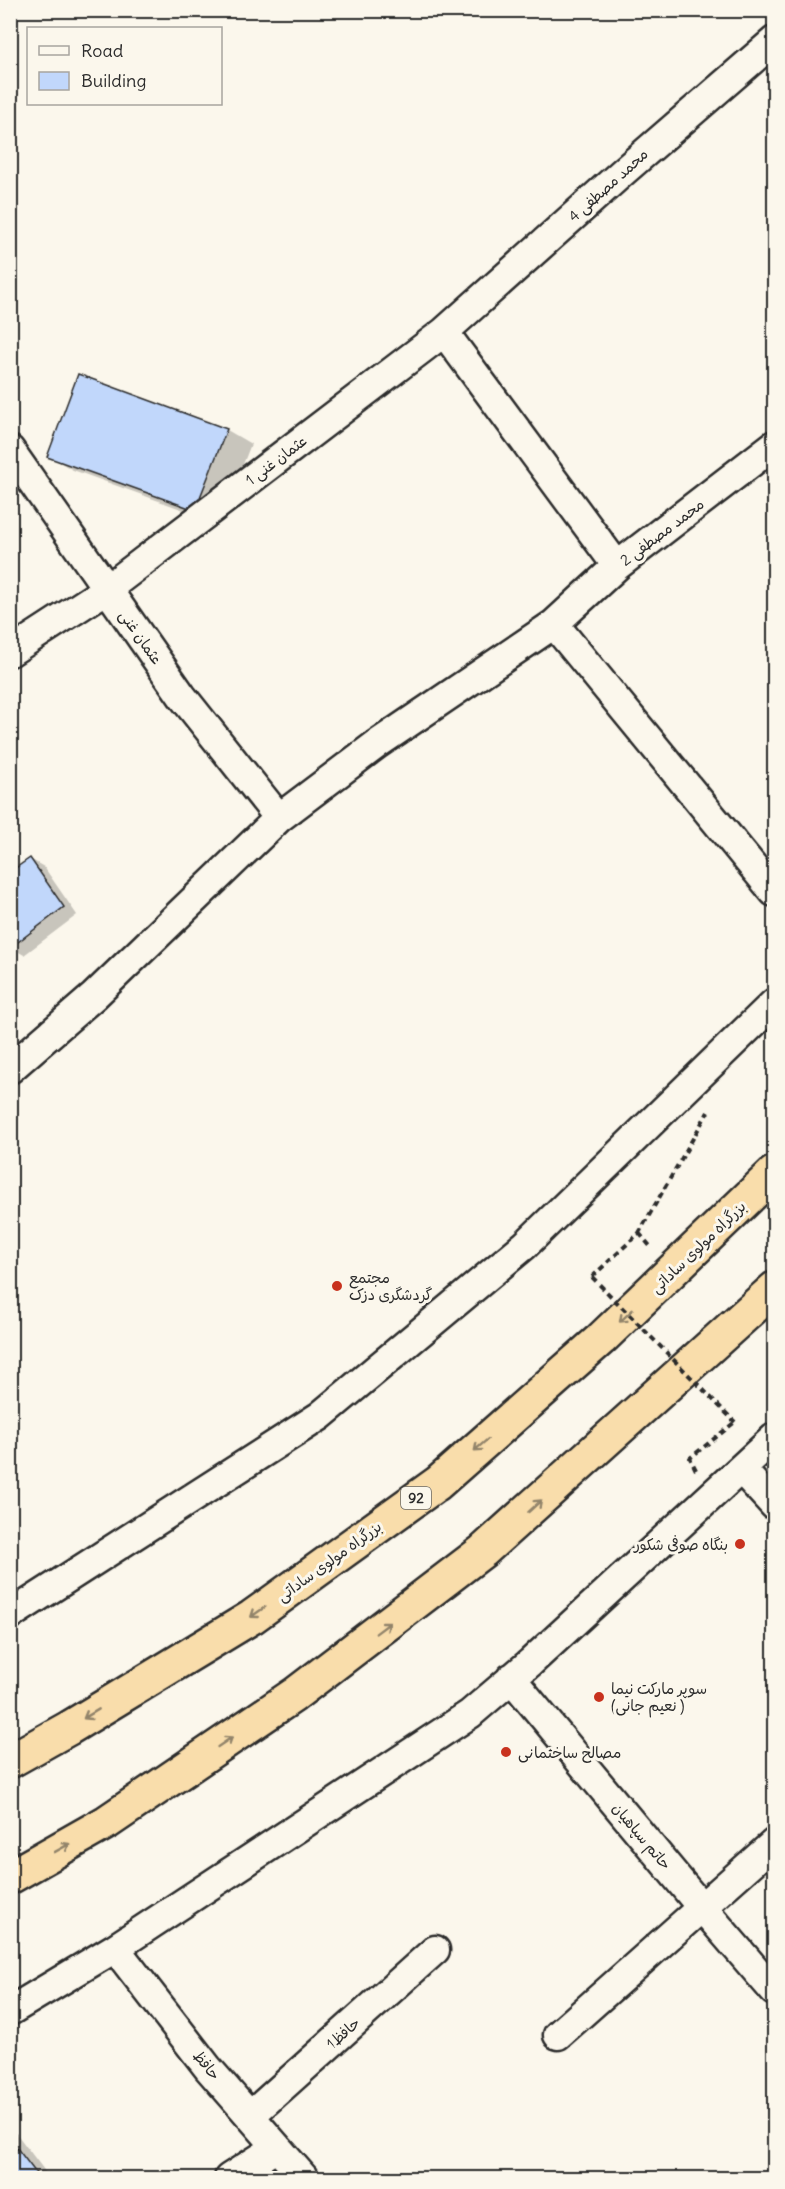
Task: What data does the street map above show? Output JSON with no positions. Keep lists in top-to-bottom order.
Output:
{
  "streets": {
    "highway": ["بزرگراه مولوی ساداتی", "92"],
    "street": [
      "محمد مصطفی 4",
      "عثمان غنی 1",
      "محمد مصطفی 2",
      "عثمان غنی",
      "حاتم سپاهیان",
      "حافظ1",
      "حافظ"
    ]
  },
  "crossings": [
    ["محمد مصطفی 4", "عثمان غنی 1"],
    ["عثمان غنی 1", "عثمان غنی"],
    ["محمد مصطفی 2", "عثمان غنی"],
    ["حافظ1", "حافظ"]
  ],
  "places": [
    "مجتمع گردشگری دزک",
    "بنگاه صوفی شکور",
    "سوپر مارکت نیما (نعیم جانی )",
    "مصالح ساختمانی"
  ],
  "legend": ["Road", "Building"]
}
